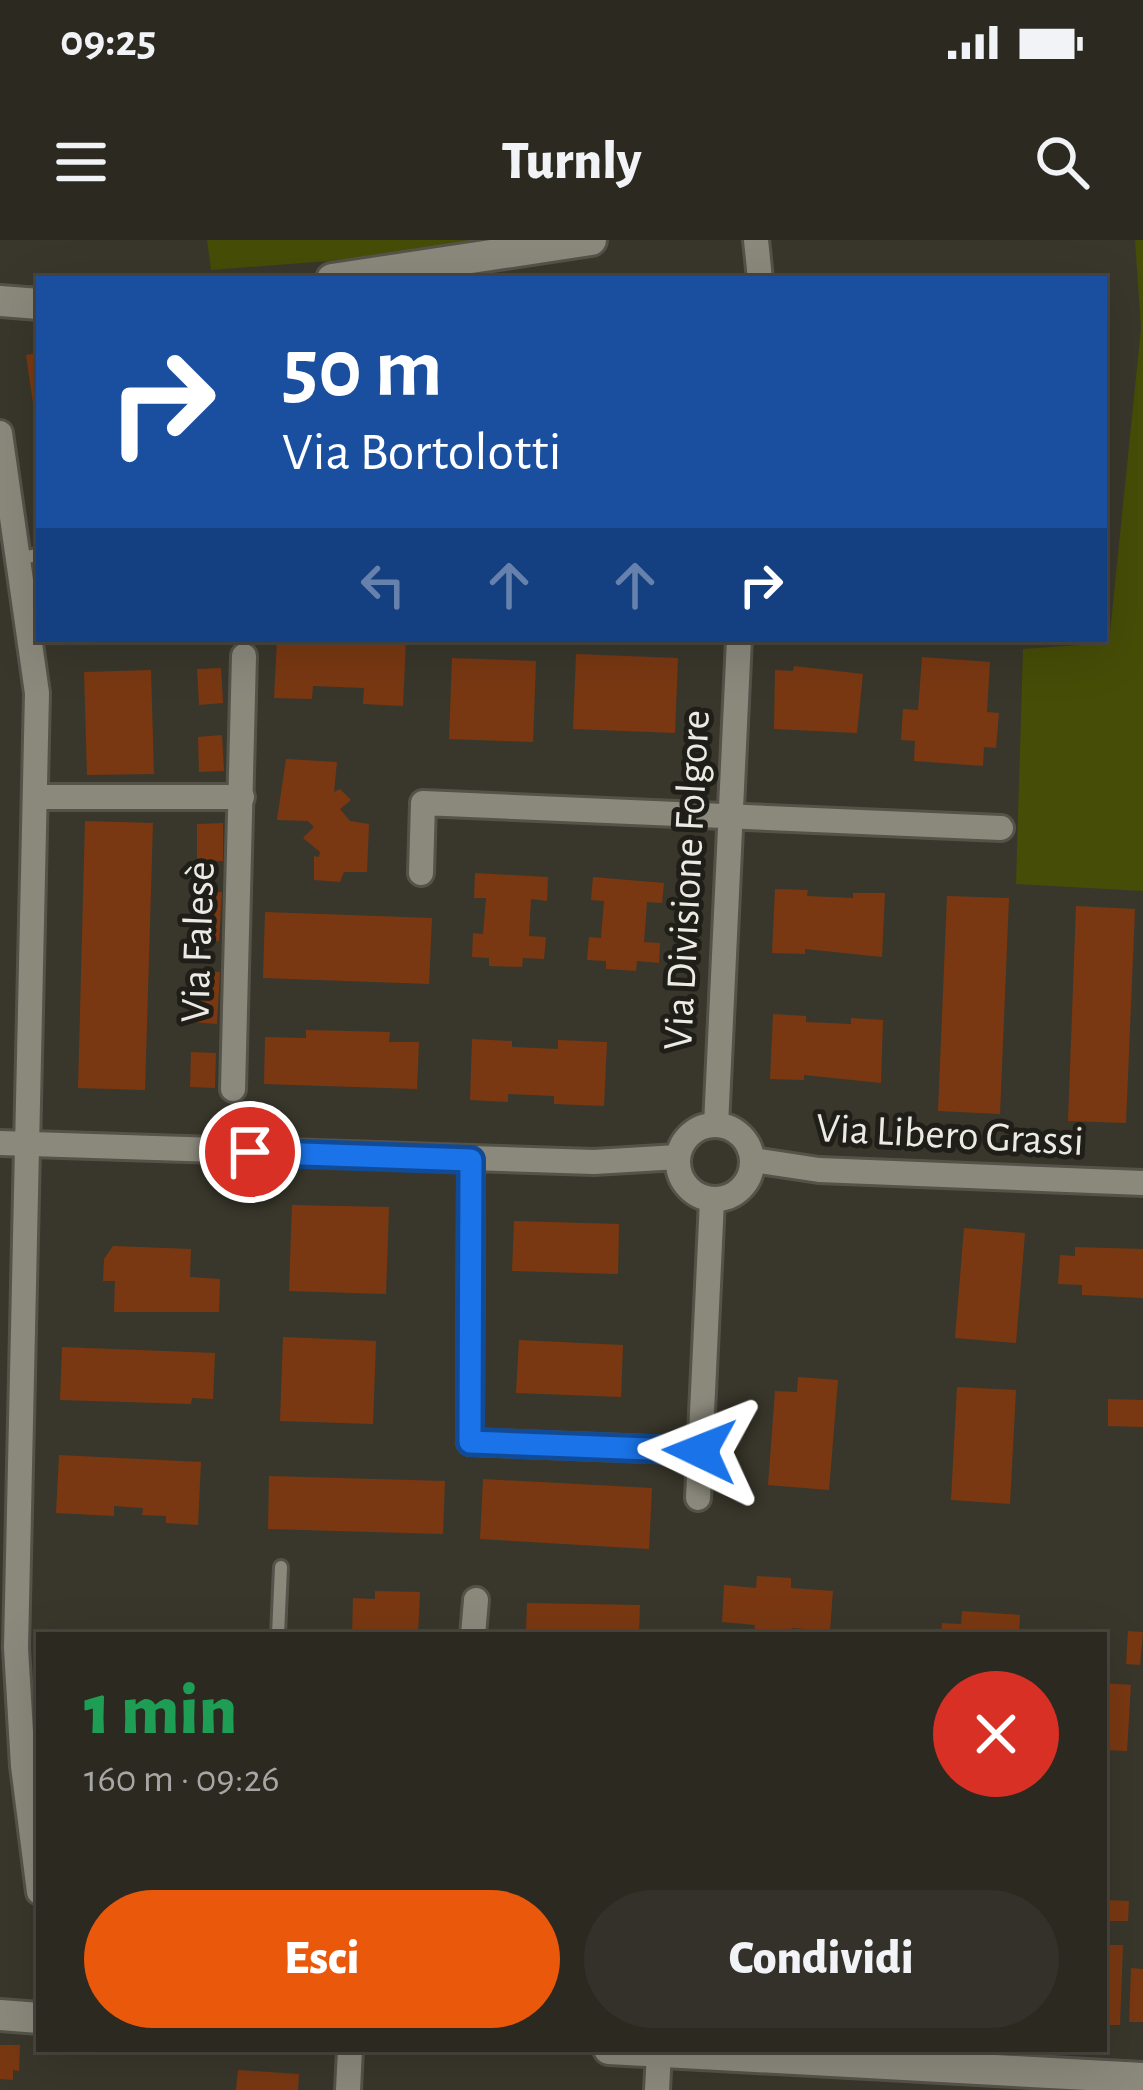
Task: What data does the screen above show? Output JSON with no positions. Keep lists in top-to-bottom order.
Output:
{
  "streets": {
    "street": ["Via Divisione Folgore", "Via Falesè", "Via Libero Grassi"]
  },
  "crossings": [
    ["Via Divisione Folgore", "Via Libero Grassi"]
  ],
  "page": {
    "status": "09:25",
    "header": "Turnly",
    "turn": ["50 m", "Via Bortolotti"],
    "heading": ["1 min", "160 m · 09:26"],
    "buttons": ["Esci", "Condividi"]
  }
}
